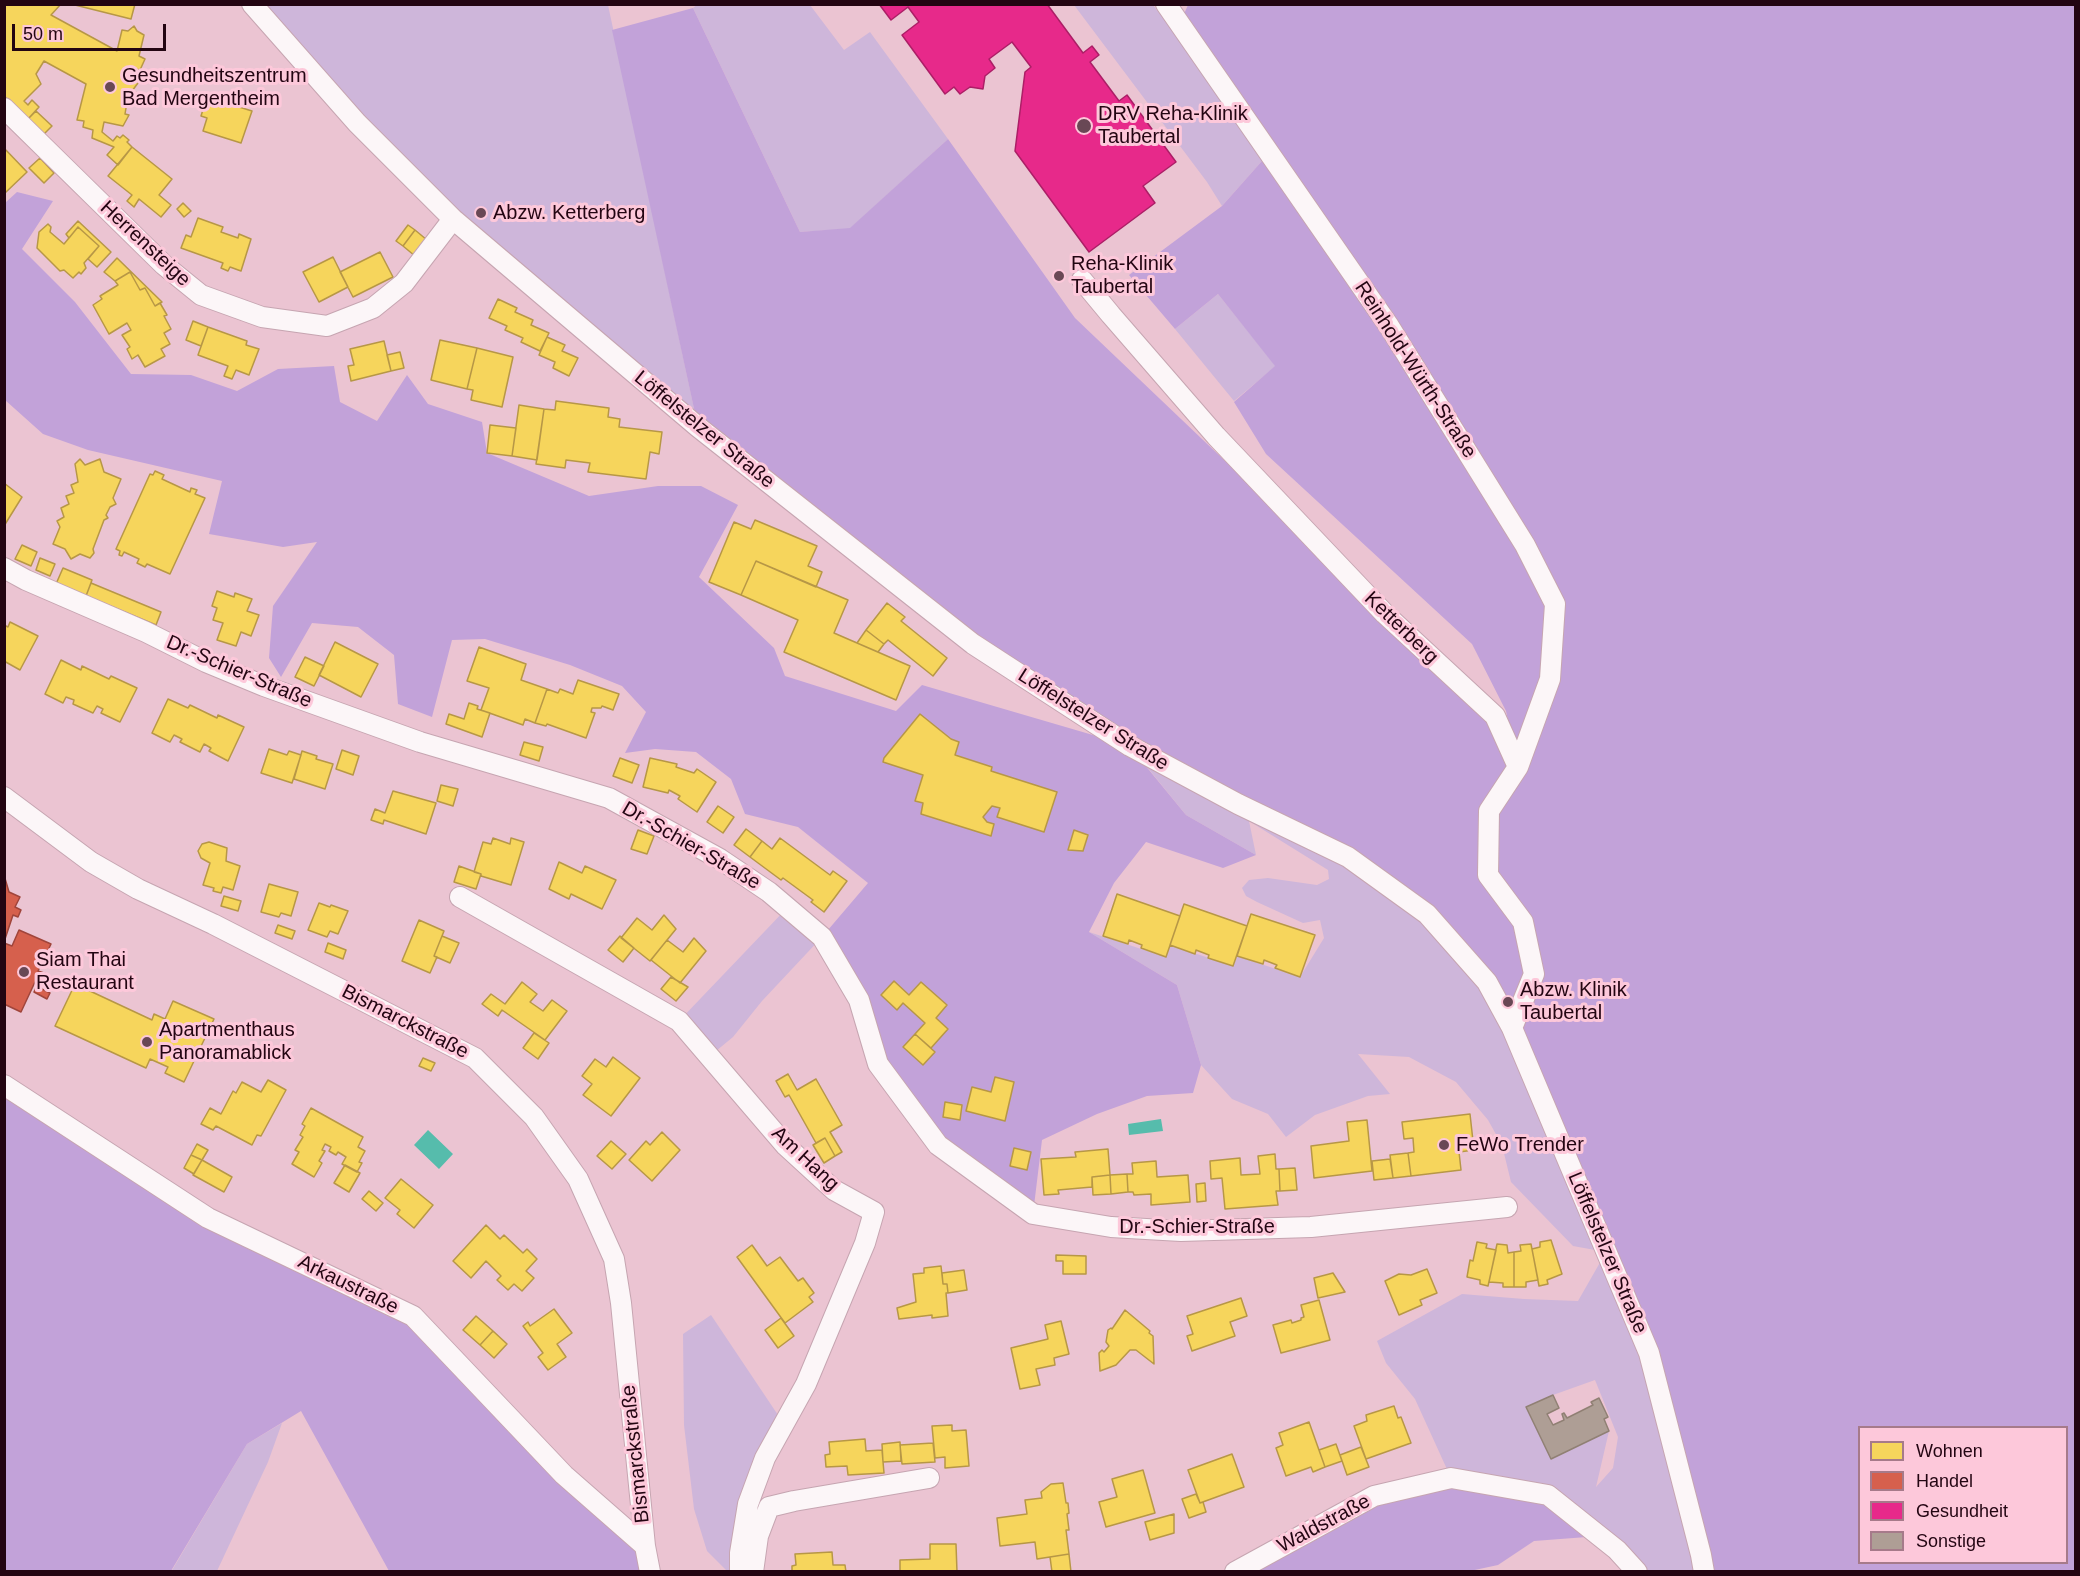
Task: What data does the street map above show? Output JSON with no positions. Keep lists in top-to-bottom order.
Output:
{
  "streets": {
    "street": [
      "Herrensteige",
      "Reinhold-Würth-Straße",
      "Löffelstelzer Straße",
      "Ketterberg",
      "Dr.-Schier-Straße",
      "Bismarckstraße",
      "Am Hang",
      "Arkaustraße",
      "Waldstraße"
    ]
  },
  "crossings": [
    ["Herrensteige", "Löffelstelzer Straße"],
    ["Reinhold-Würth-Straße", "Ketterberg"],
    ["Bismarckstraße", "Arkaustraße"]
  ],
  "places": [
    "Gesundheitszentrum Bad Mergentheim",
    "DRV Reha-Klinik Taubertal",
    "Abzw. Ketterberg",
    "Reha-Klinik Taubertal",
    "Siam Thai Restaurant",
    "Abzw. Klinik Taubertal",
    "Apartmenthaus Panoramablick",
    "FeWo Trender"
  ],
  "legend": [
    "Wohnen",
    "Handel",
    "Gesundheit",
    "Sonstige"
  ],
  "scale_bar": "50 m"
}
